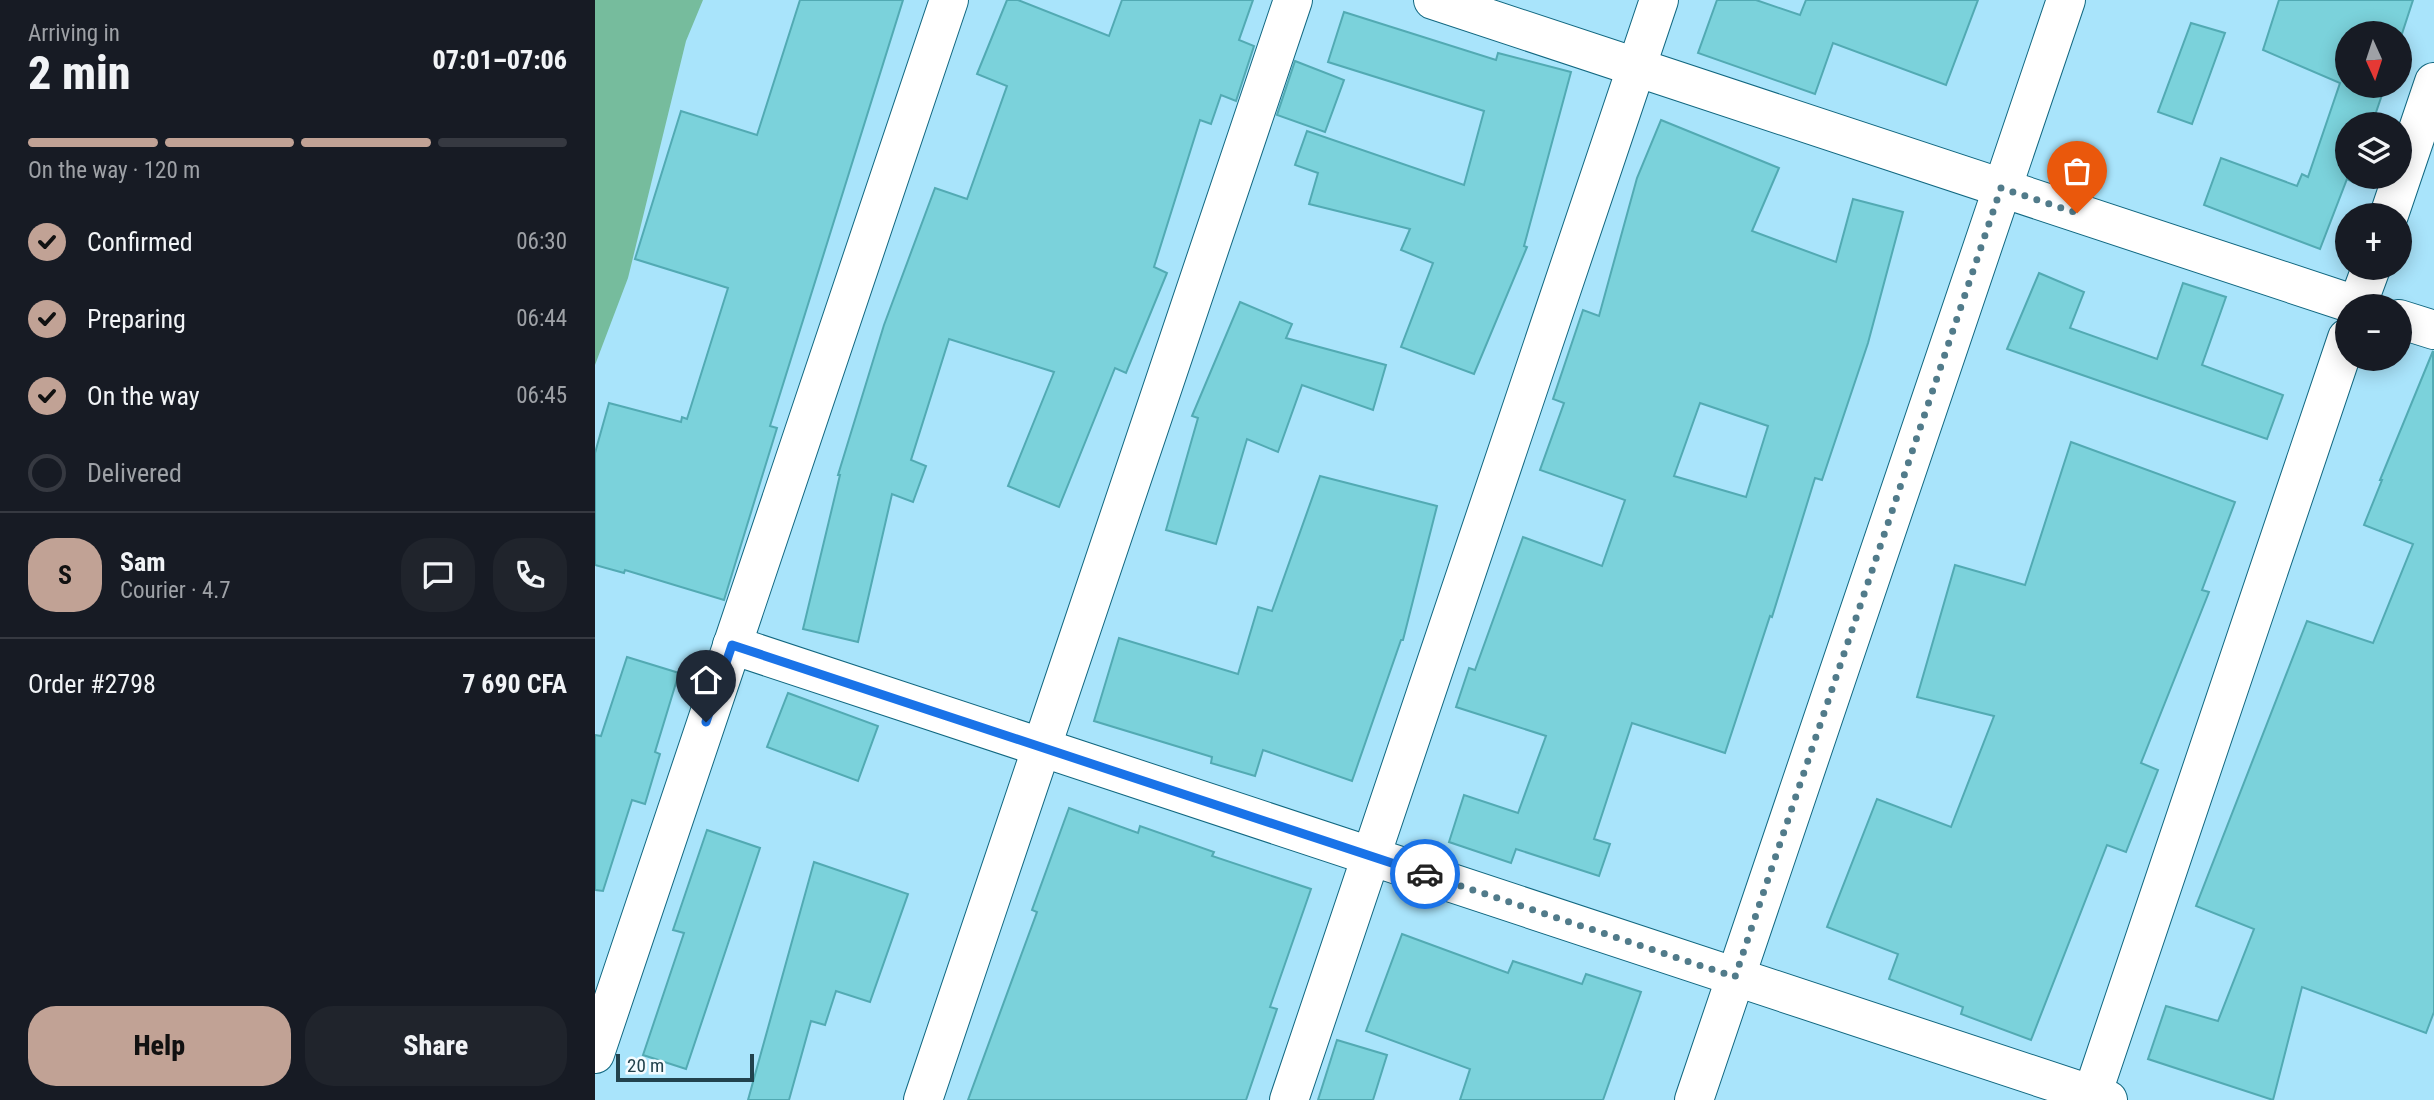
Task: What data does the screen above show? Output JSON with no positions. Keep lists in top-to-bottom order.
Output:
{
  "scale_bar": "20 m",
  "north": "bottom",
  "page": {
    "heading": ["2 min", "Arriving in", "07:01–07:06"],
    "panel": [
      "Sam",
      "Courier · 4.7",
      "Order #2798",
      "7 690 CFA"
    ],
    "map_buttons": ["+", "−"],
    "bar": "On the way · 120 m",
    "list": [
      ["Confirmed", "06:30"],
      ["Preparing", "06:44"],
      ["On the way", "06:45"],
      "Delivered"
    ],
    "round": "S",
    "buttons": ["Help", "Share"],
    "scale": "20 m"
  }
}
